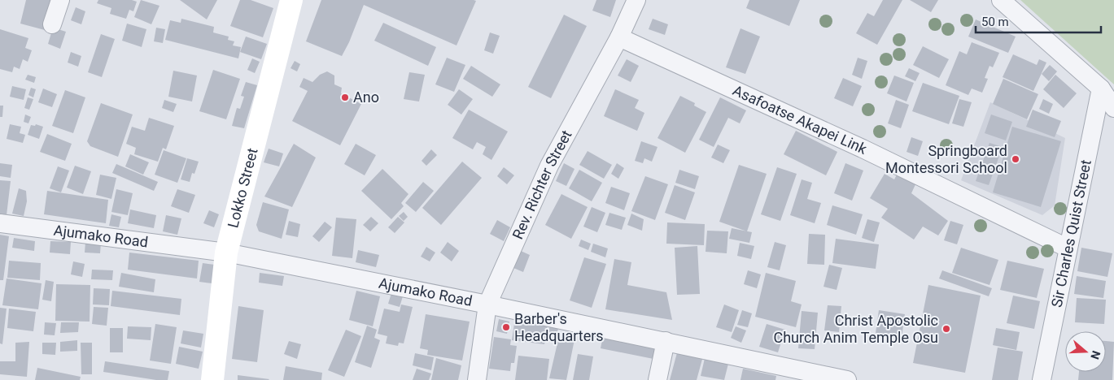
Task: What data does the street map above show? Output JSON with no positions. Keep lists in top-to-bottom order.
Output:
{
  "streets": {
    "main road": ["Lokko Street"],
    "street": [
      "Asafoatse Akapei Link",
      "Rev. Richter Street",
      "Sir Charles Quist Street",
      "Ajumako Road"
    ]
  },
  "crossings": [
    ["Asafoatse Akapei Link", "Rev. Richter Street"],
    ["Asafoatse Akapei Link", "Sir Charles Quist Street"],
    ["Rev. Richter Street", "Ajumako Road"],
    ["Lokko Street", "Ajumako Road"]
  ],
  "places": [
    "Ano",
    "Springboard Montessori School",
    "Barber's Headquarters",
    "Christ Apostolic Church Anim Temple Osu"
  ],
  "scale_bar": "50 m",
  "north": "right"
}
